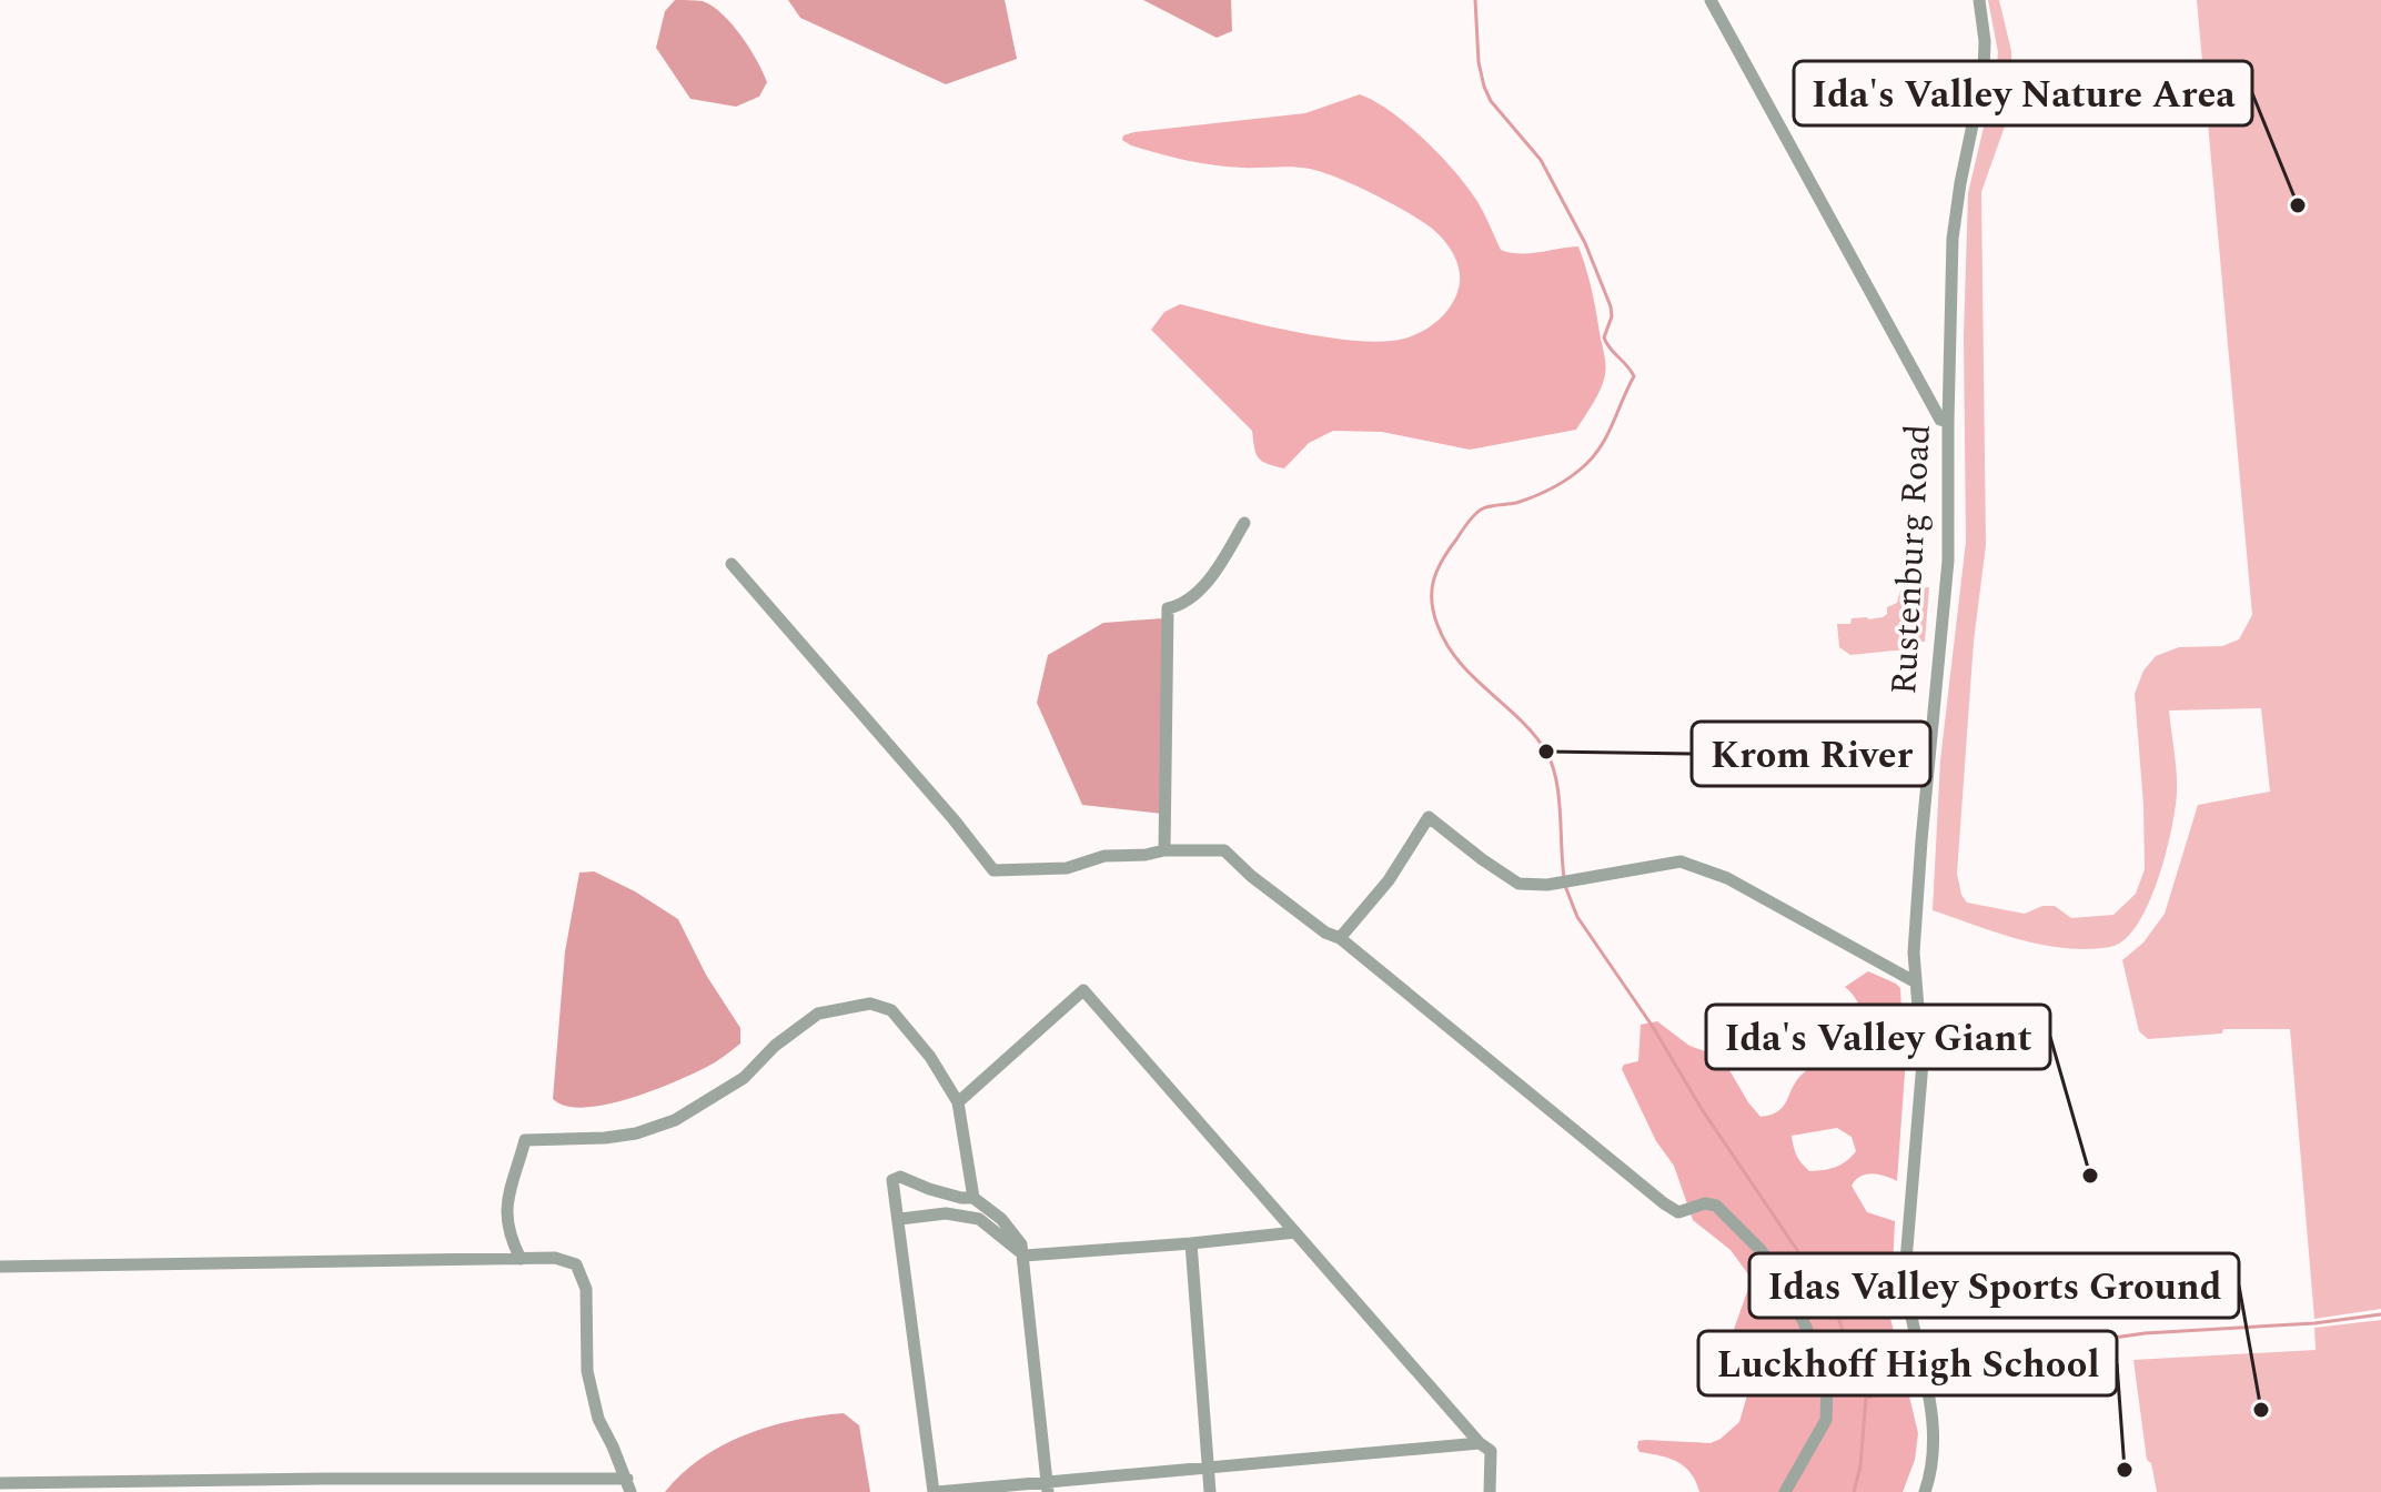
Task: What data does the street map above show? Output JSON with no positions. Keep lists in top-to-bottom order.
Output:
{
  "streets": {
    "street": ["Rustenburg Road"]
  },
  "places": [
    "Ida's Valley Nature Area",
    "Krom River",
    "Ida's Valley Giant",
    "Idas Valley Sports Ground",
    "Luckhoff High School"
  ]
}
